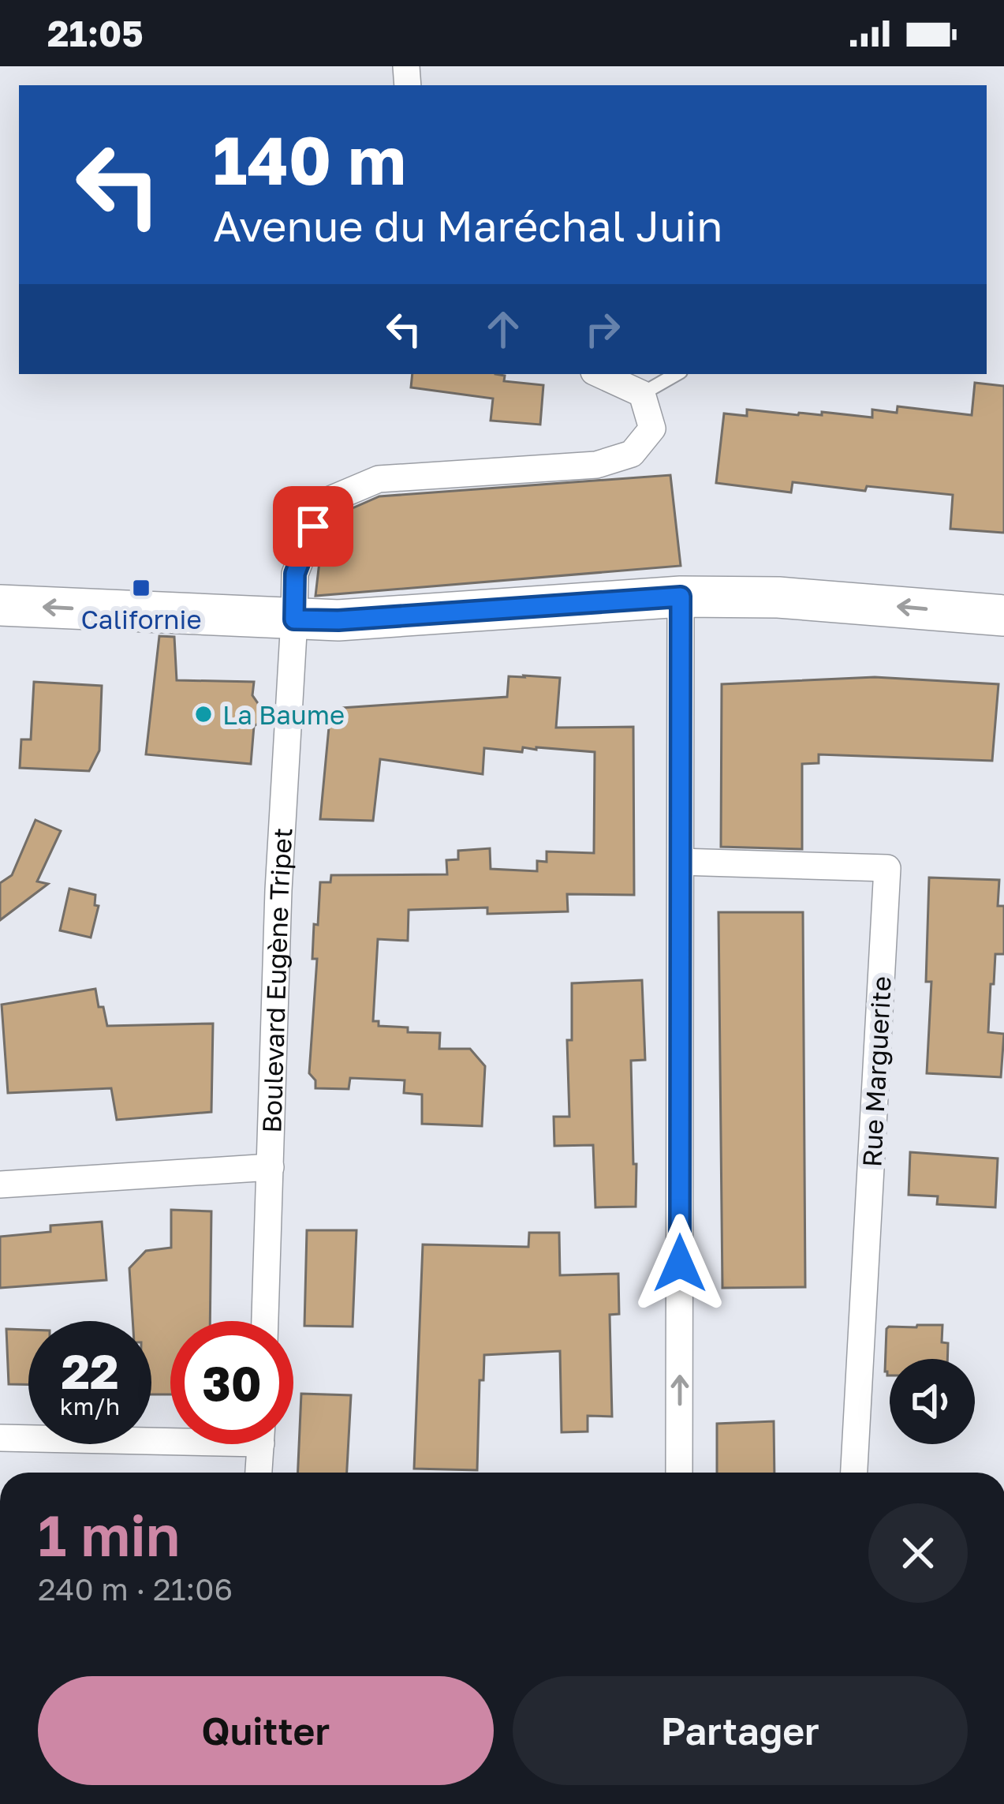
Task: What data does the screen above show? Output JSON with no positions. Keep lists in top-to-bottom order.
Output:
{
  "streets": {
    "street": ["Boulevard Eugène Tripet", "Rue Marguerite"]
  },
  "places": {
    "transit": ["Californie"],
    "other": ["La Baume"]
  },
  "page": {
    "status": "21:05",
    "turn": ["140 m", "Avenue du Maréchal Juin"],
    "speed": "22 km/h",
    "limit": "30",
    "heading": ["1 min", "240 m · 21:06"],
    "buttons": ["Quitter", "Partager"]
  }
}
